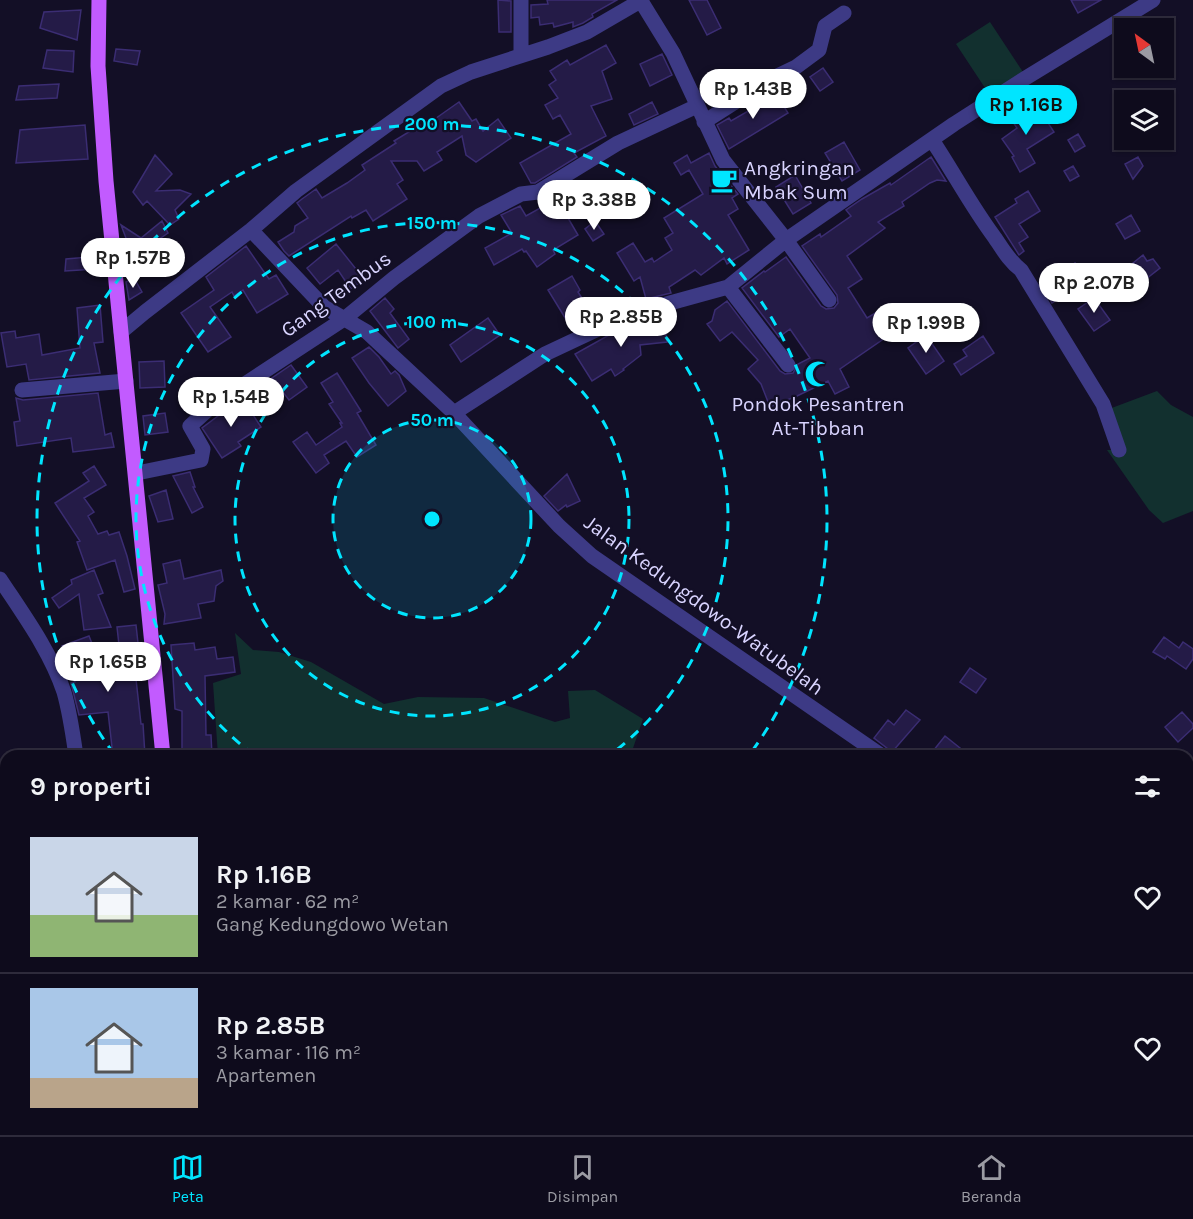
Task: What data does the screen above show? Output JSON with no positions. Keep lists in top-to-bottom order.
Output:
{
  "streets": {
    "street": ["Gang Tembus", "Jalan Kedungdowo-Watubelah"]
  },
  "crossings": [
    ["Gang Tembus", "Jalan Kedungdowo-Watubelah"]
  ],
  "places": {
    "cafe": ["Angkringan Mbak Sum"],
    "mosque": ["Pondok Pesantren At-Tibban"]
  },
  "north": "top left",
  "page": {
    "price": [
      "Rp 1.43B",
      "Rp 1.16B",
      "Rp 3.38B",
      "Rp 1.57B",
      "Rp 2.07B",
      "Rp 2.85B",
      "Rp 1.99B",
      "Rp 1.54B",
      "Rp 1.65B"
    ],
    "heading": "9 properti",
    "list": [
      {
        "name": "Rp 1.16B",
        "note": "2 kamar · 62 m² · Gang Kedungdowo Wetan"
      },
      {
        "name": "Rp 2.85B",
        "note": "3 kamar · 116 m² · Apartemen"
      }
    ],
    "tabs": ["Peta", "Disimpan", "Beranda"]
  },
  "rings": [
    "200 m",
    "150 m",
    "100 m",
    "50 m"
  ]
}
